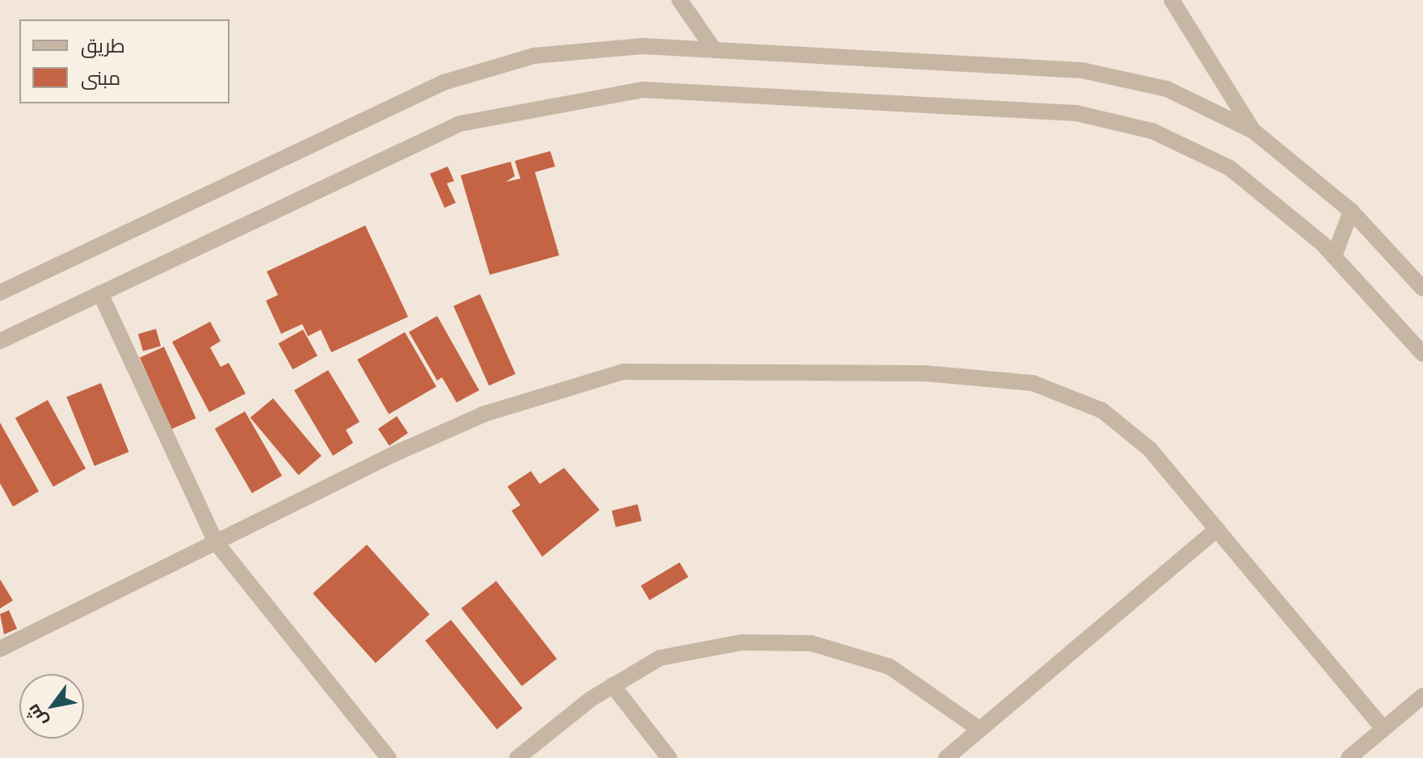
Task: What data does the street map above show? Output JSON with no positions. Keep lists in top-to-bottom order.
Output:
{
  "legend": ["طريق", "مبنى"],
  "north": "bottom left"
}
